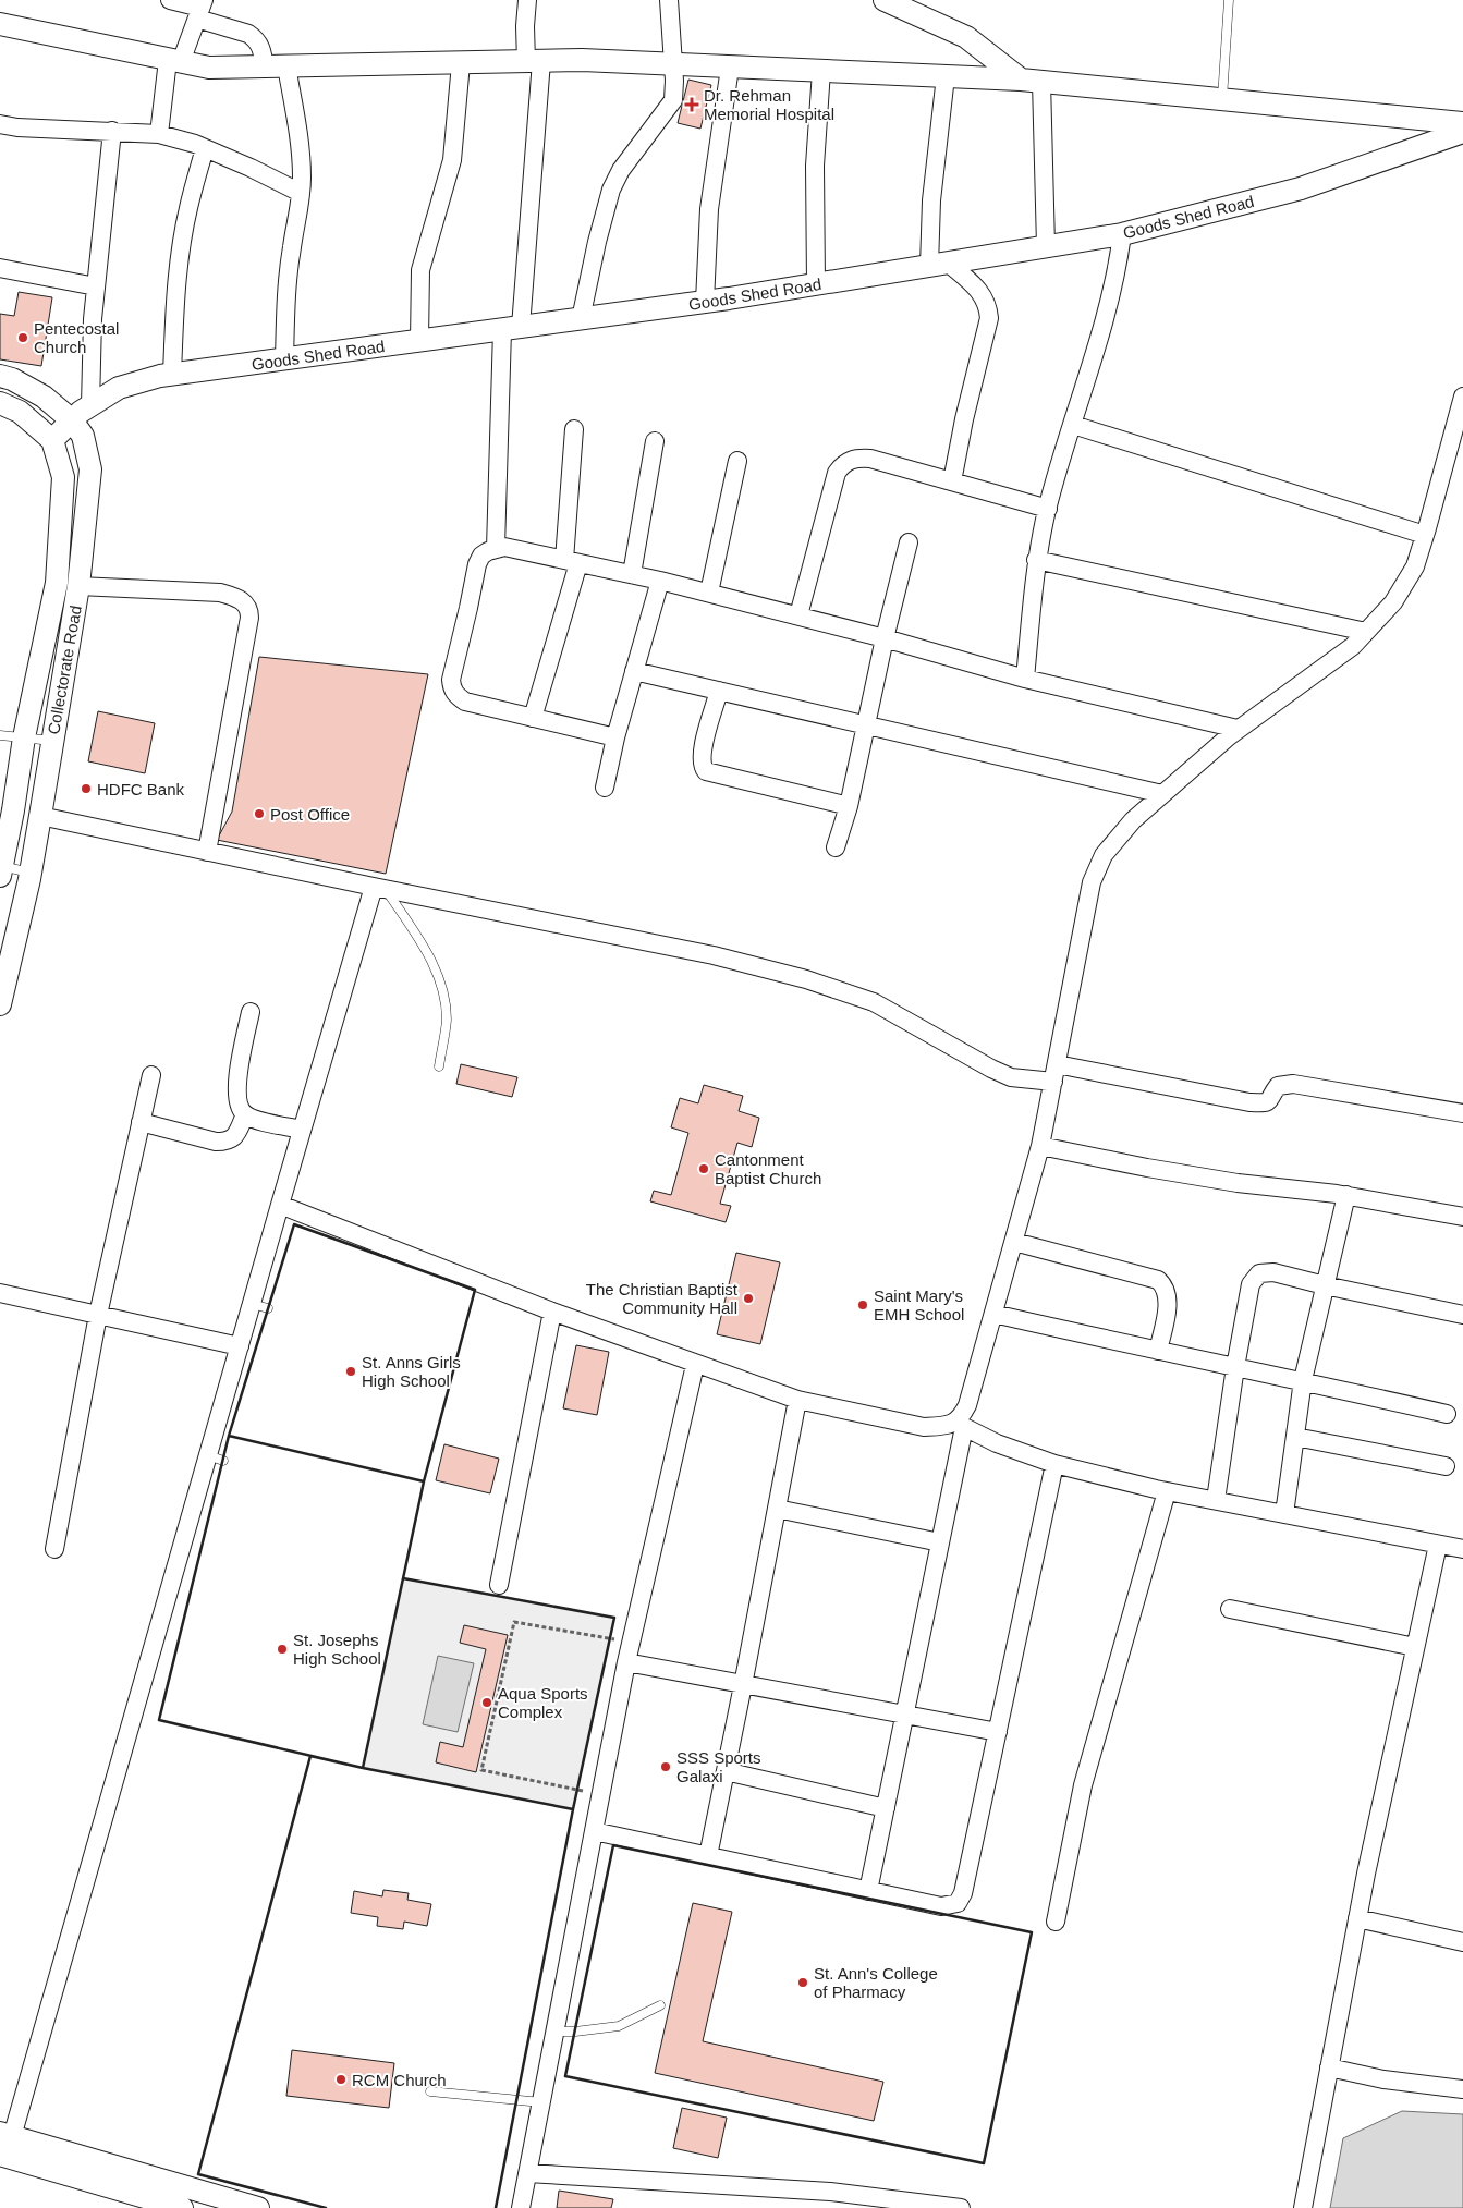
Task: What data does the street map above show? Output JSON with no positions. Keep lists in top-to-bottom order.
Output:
{
  "streets": {
    "street": ["Goods Shed Road", "Collectorate Road"]
  },
  "crossings": [
    ["Goods Shed Road", "Collectorate Road"]
  ],
  "places": {
    "health": ["Dr. Rehman Memorial Hospital"],
    "other": [
      "Pentecostal Church",
      "HDFC Bank",
      "Post Office",
      "Cantonment Baptist Church",
      "The Christian Baptist Community Hall",
      "Saint Mary's EMH School",
      "St. Anns Girls High School",
      "St. Josephs High School",
      "Aqua Sports Complex",
      "SSS Sports Galaxi",
      "St. Ann's College of Pharmacy",
      "RCM Church"
    ]
  }
}
